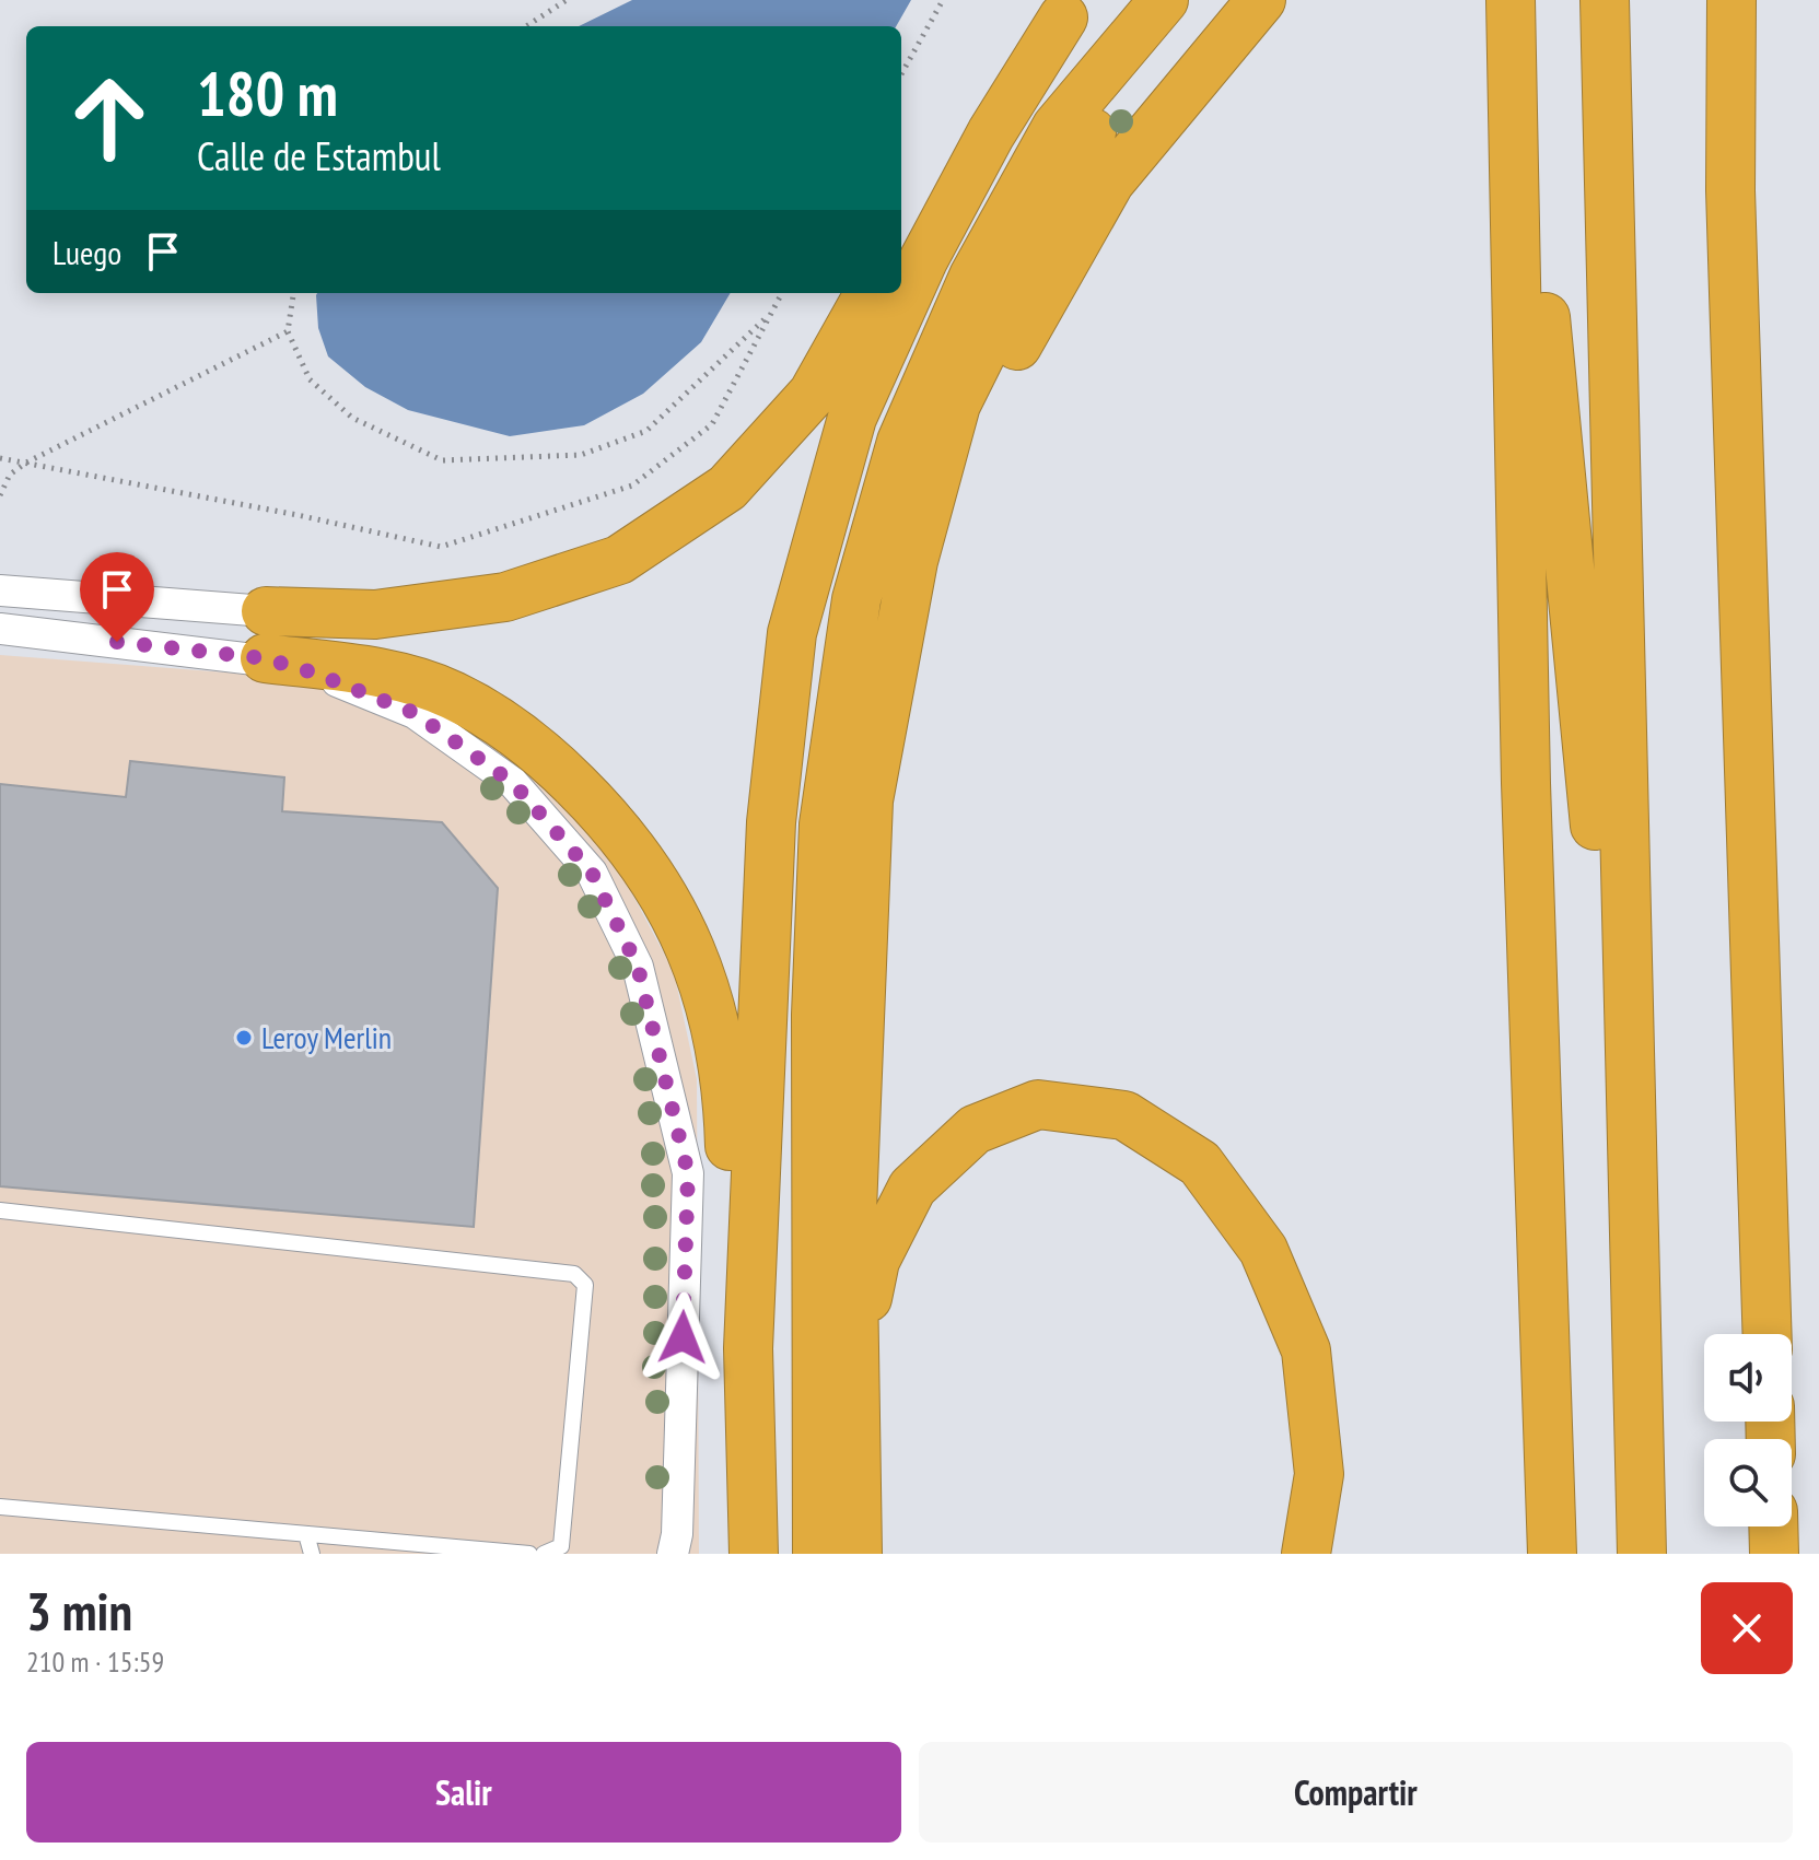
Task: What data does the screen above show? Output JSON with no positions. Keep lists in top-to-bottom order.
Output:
{
  "places": ["Leroy Merlin"],
  "page": {
    "turn": ["180 m", "Calle de Estambul"],
    "then": "Luego",
    "heading": ["3 min", "210 m · 15:59"],
    "buttons": ["Salir", "Compartir"]
  }
}
